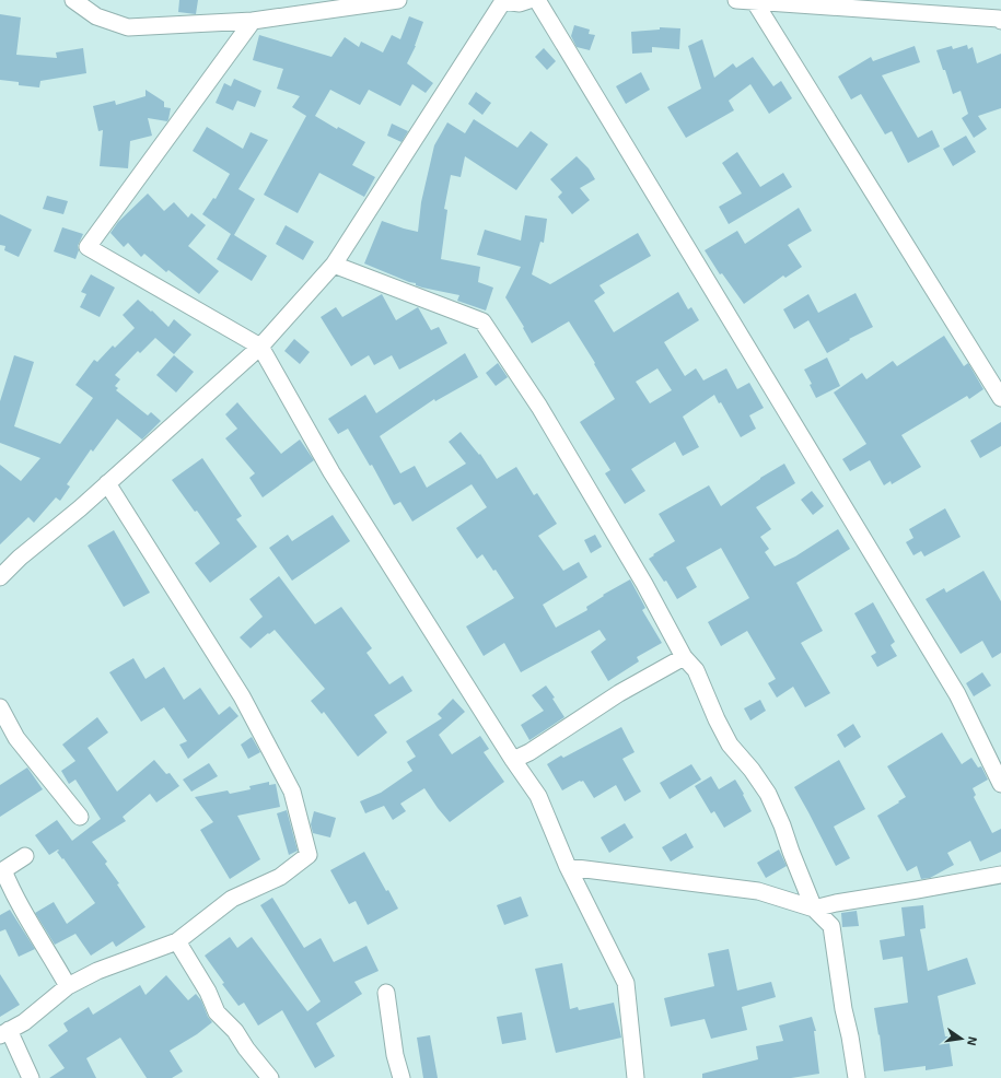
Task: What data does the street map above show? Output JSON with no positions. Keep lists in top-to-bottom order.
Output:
{
  "north": "right"
}
